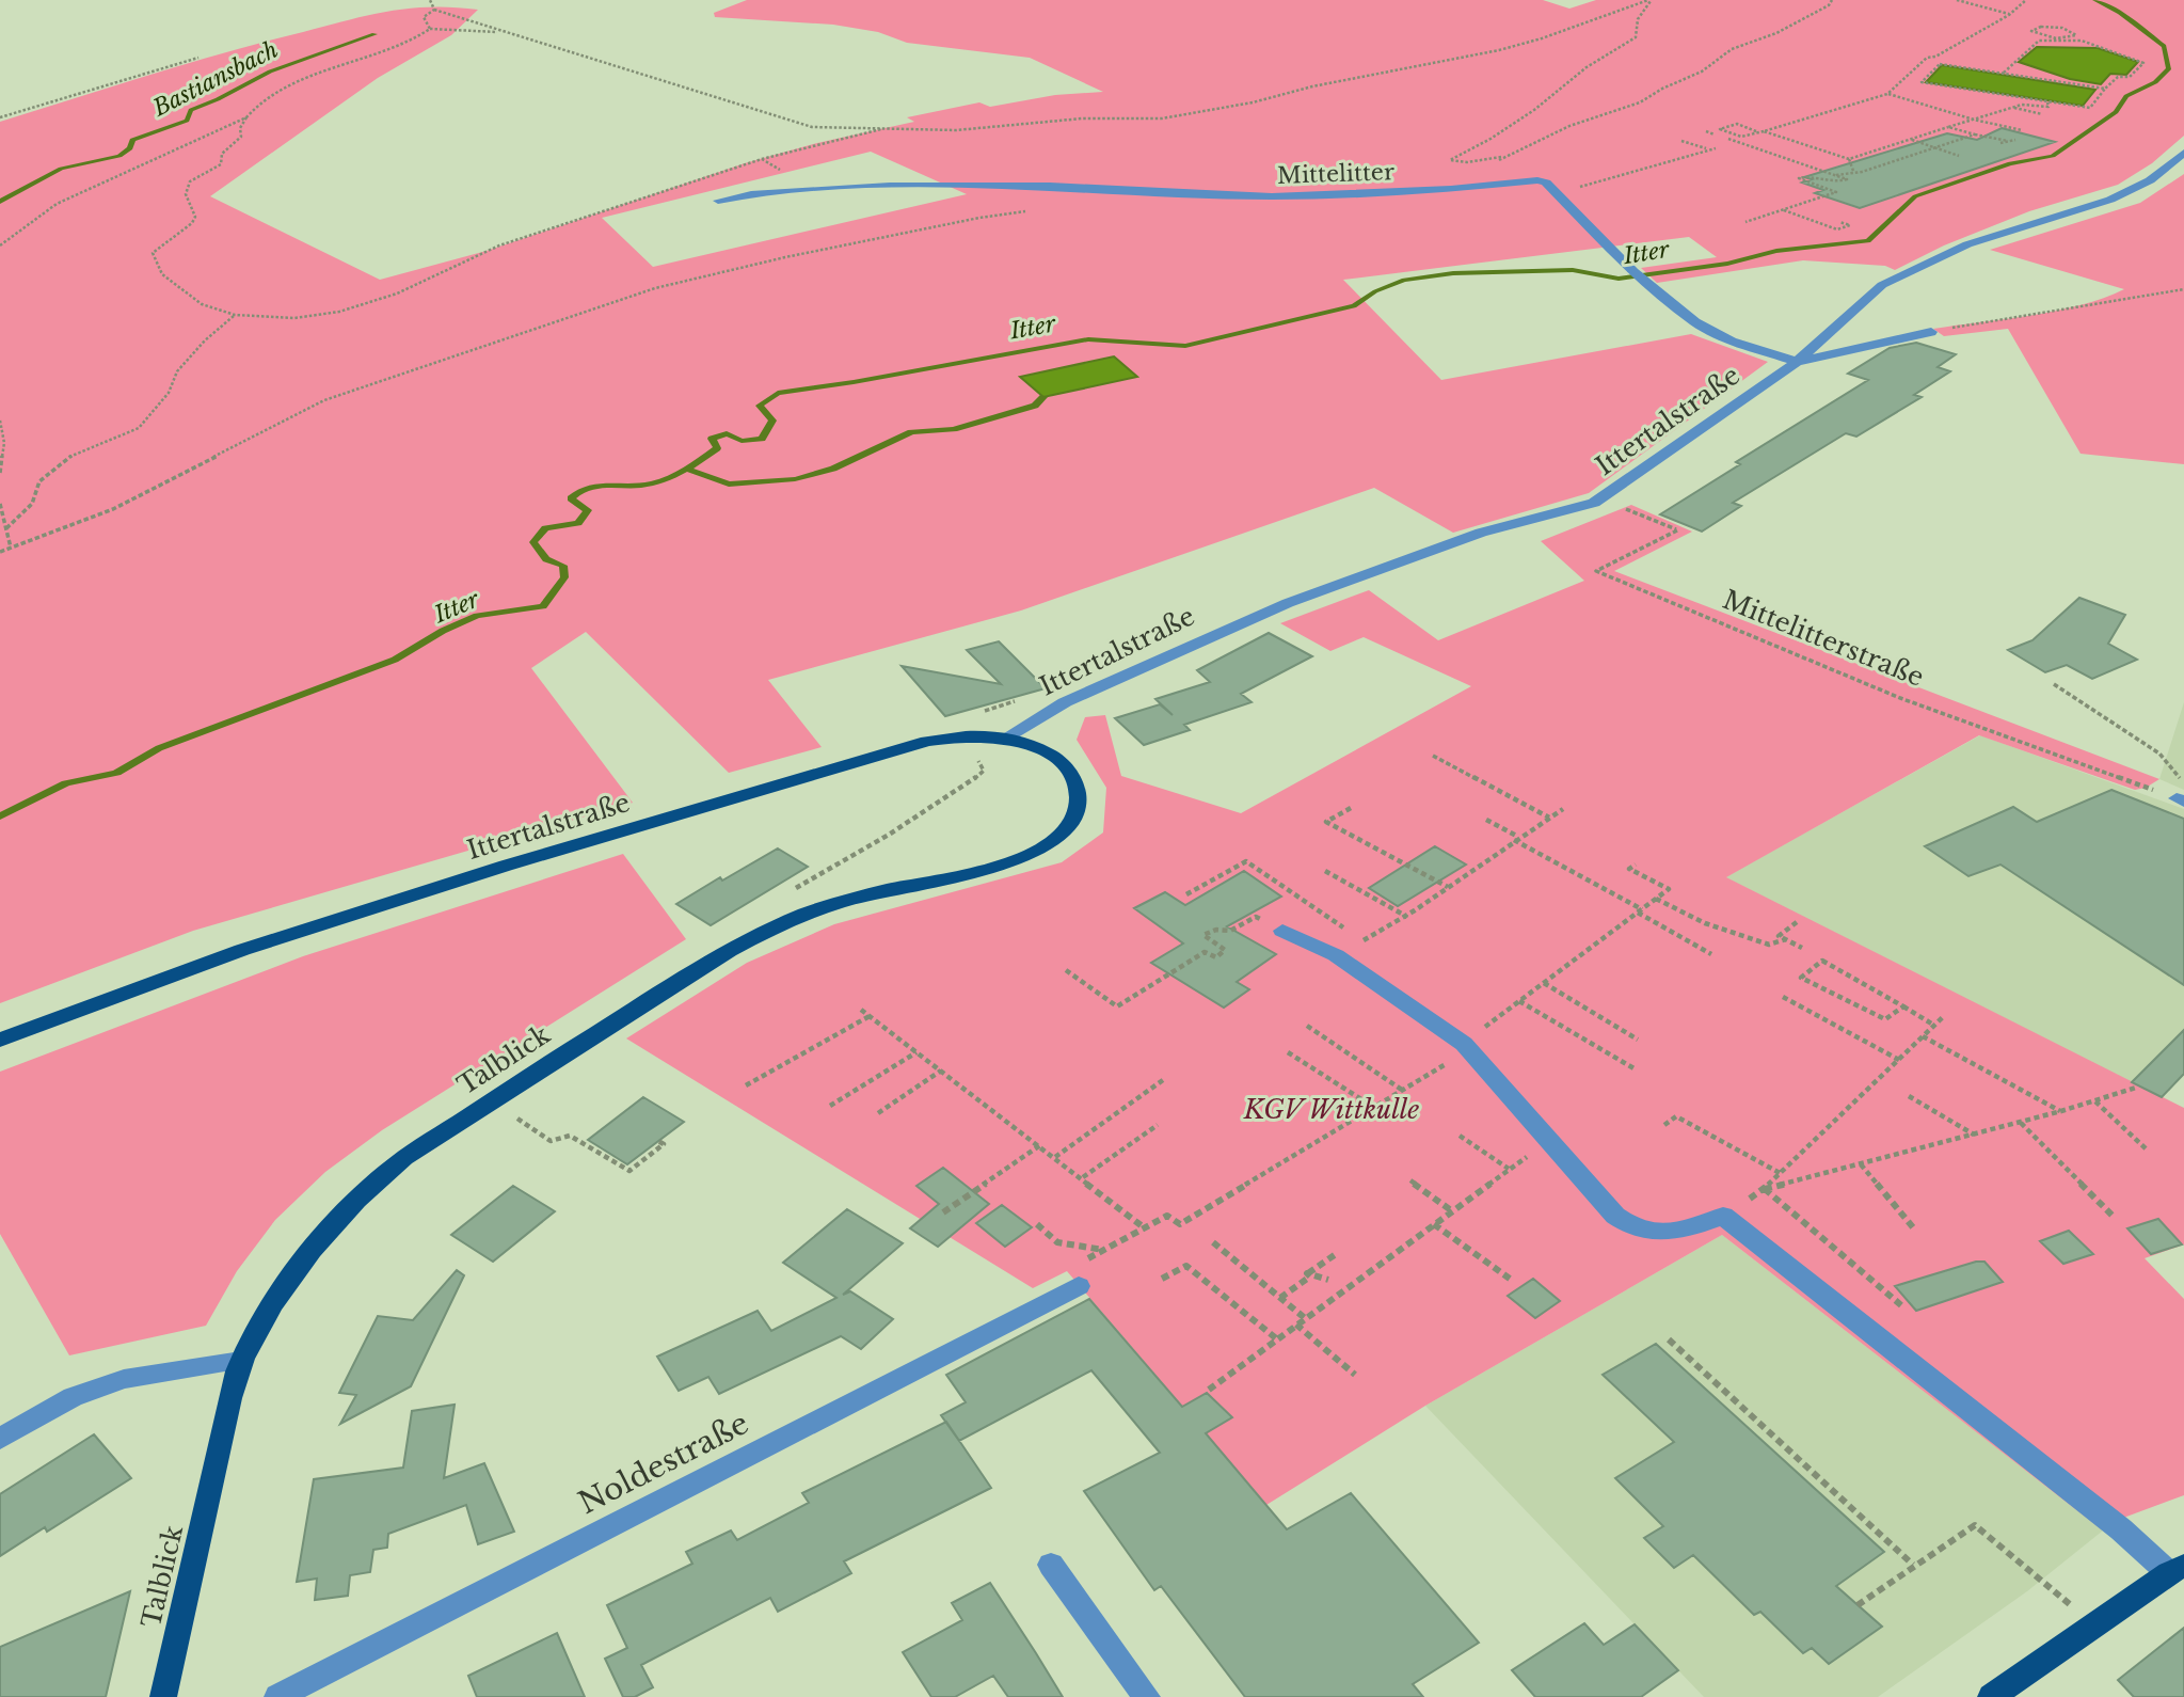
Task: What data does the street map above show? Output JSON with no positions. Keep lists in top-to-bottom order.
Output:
{
  "streets": {
    "main road": ["Ittertalstraße", "Talblick"],
    "street": ["Mittelitter", "Noldestraße"],
    "path": ["Mittelitterstraße"]
  },
  "crossings": [
    ["Mittelitter", "Ittertalstraße"],
    ["Ittertalstraße", "Talblick"]
  ],
  "water": ["Bastiansbach", "Itter"],
  "parks": ["KGV Wittkulle"]
}
